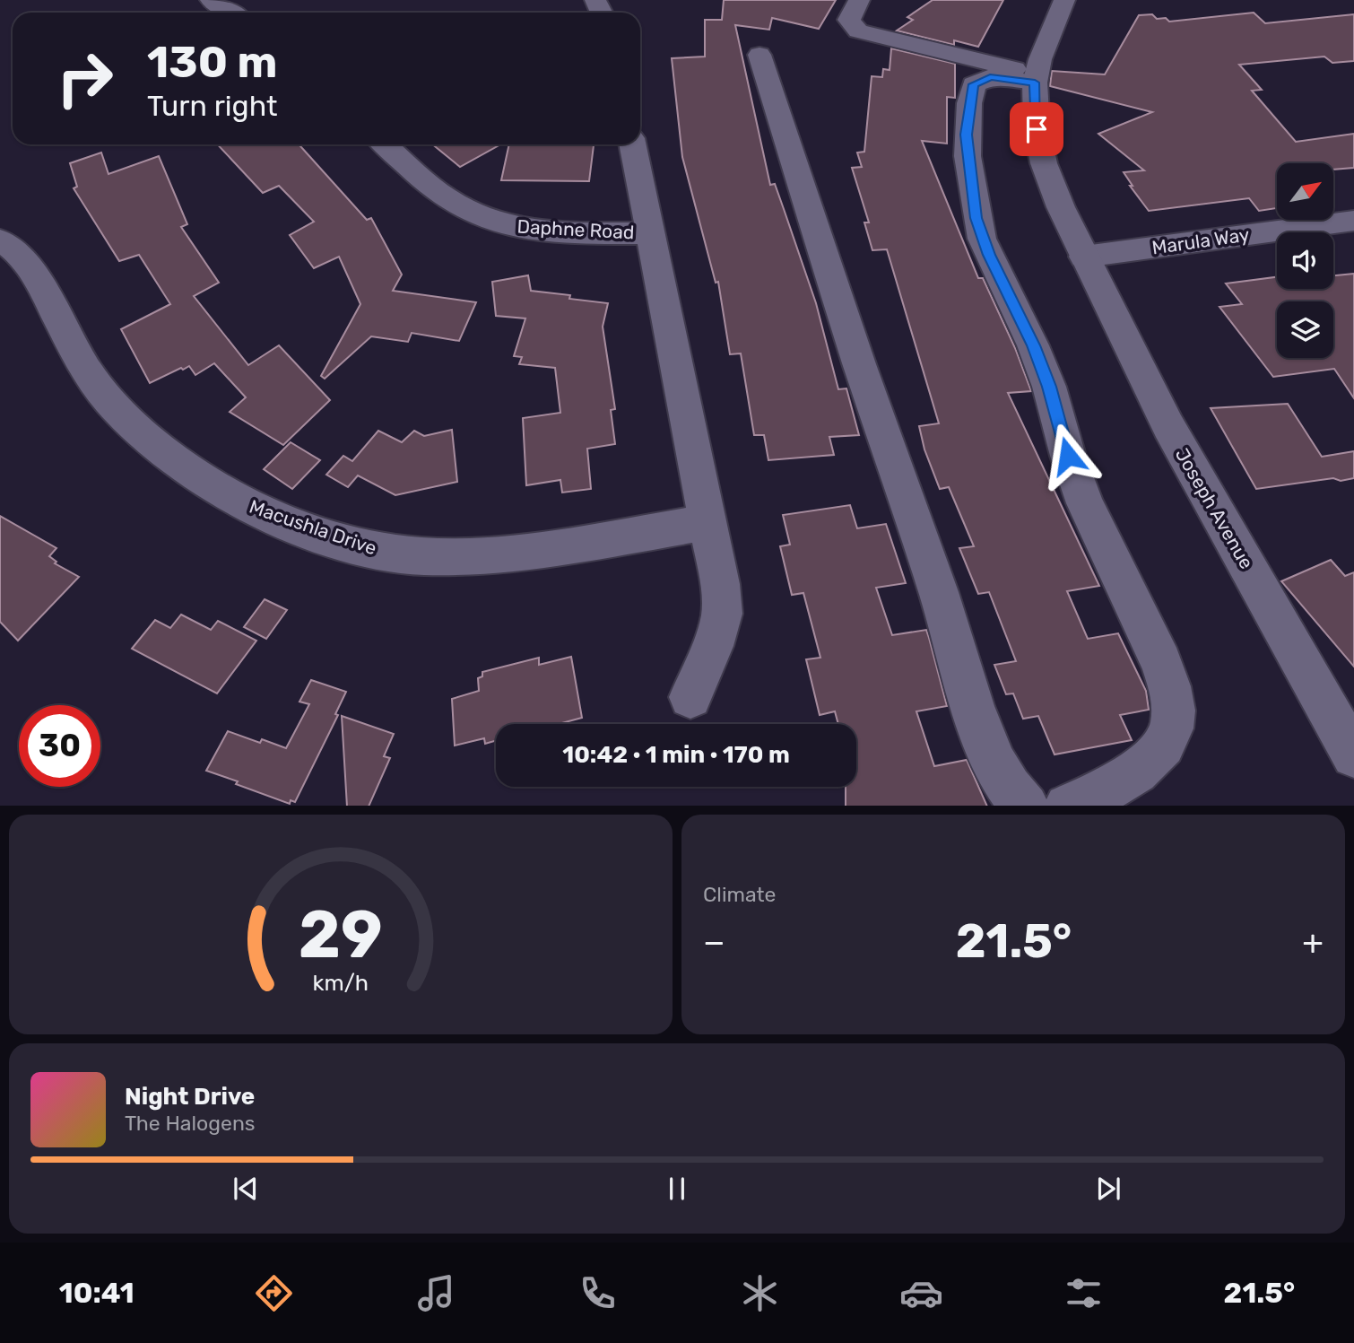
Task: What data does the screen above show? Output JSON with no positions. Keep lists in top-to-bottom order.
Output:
{
  "streets": {
    "street": [
      "Daphne Road",
      "Marula Way",
      "Joseph Avenue",
      "Macushla Drive"
    ]
  },
  "crossings": [
    ["Marula Way", "Joseph Avenue"]
  ],
  "north": "top right",
  "page": {
    "turn": ["130 m", "Turn right"],
    "limit": "30",
    "trip": "10:42 · 1 min · 170 m",
    "tile": "Climate",
    "heat": ["−", "21.5°", "+"],
    "song": ["Night Drive", "The Halogens"],
    "tabs": ["10:41", "21.5°"],
    "gauge": ["29", "km/h"]
  }
}
